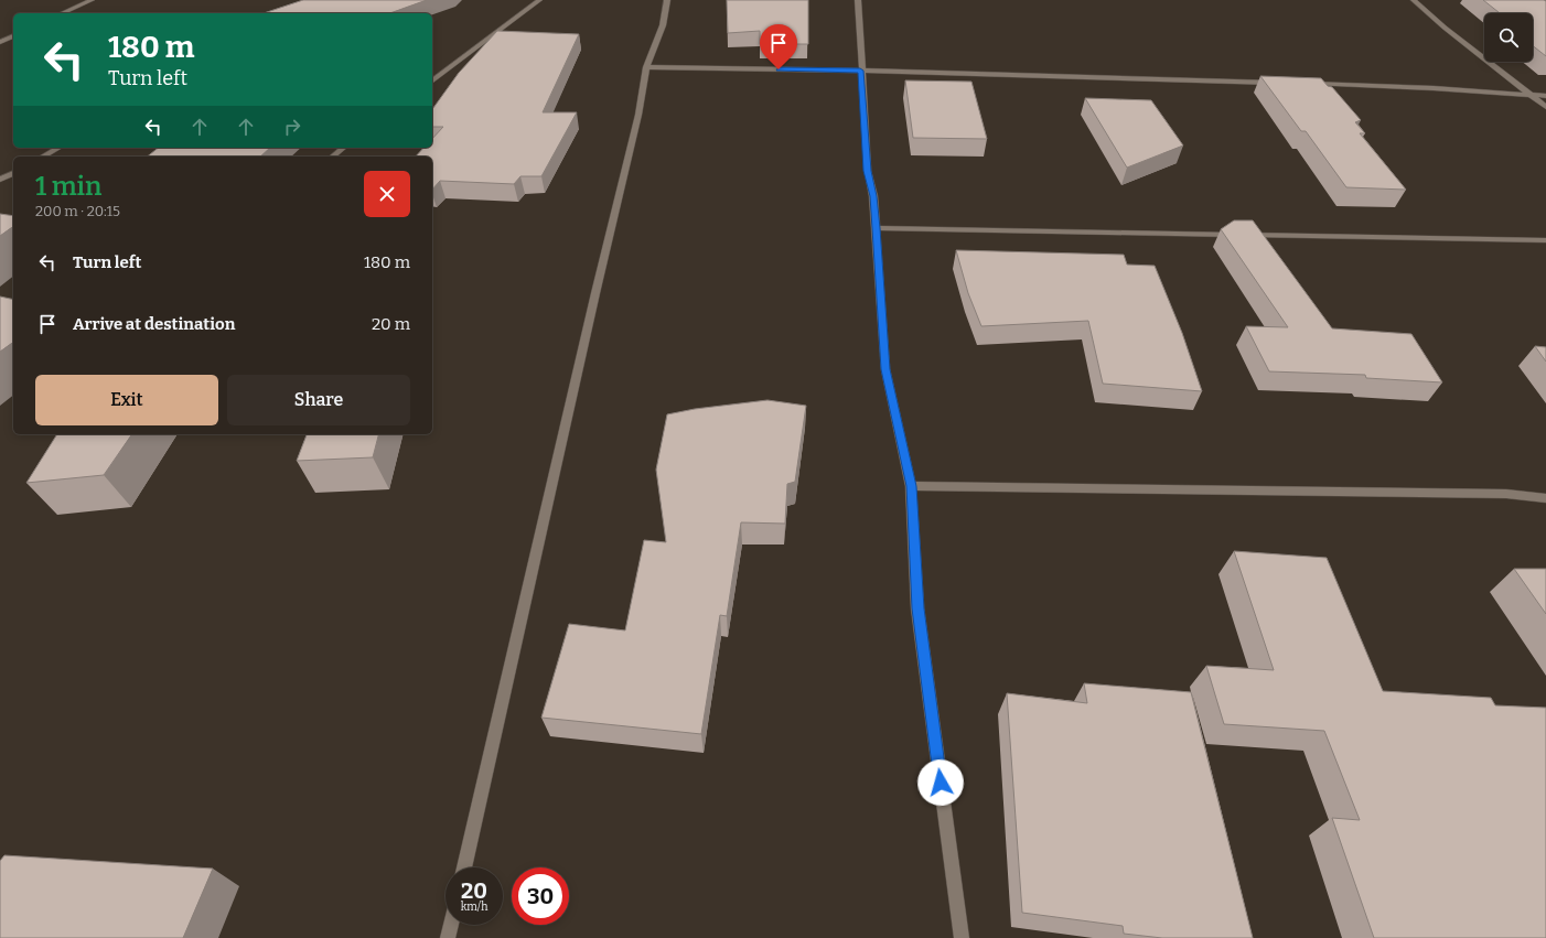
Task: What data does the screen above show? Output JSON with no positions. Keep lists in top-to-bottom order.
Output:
{
  "page": {
    "turn": ["180 m", "Turn left"],
    "heading": ["1 min", "200 m · 20:15"],
    "list": [
      {
        "name": "Turn left",
        "value": "180 m"
      },
      {
        "name": "Arrive at destination",
        "value": "20 m"
      }
    ],
    "buttons": ["Exit", "Share"],
    "speed": "20 km/h",
    "limit": "30"
  }
}
